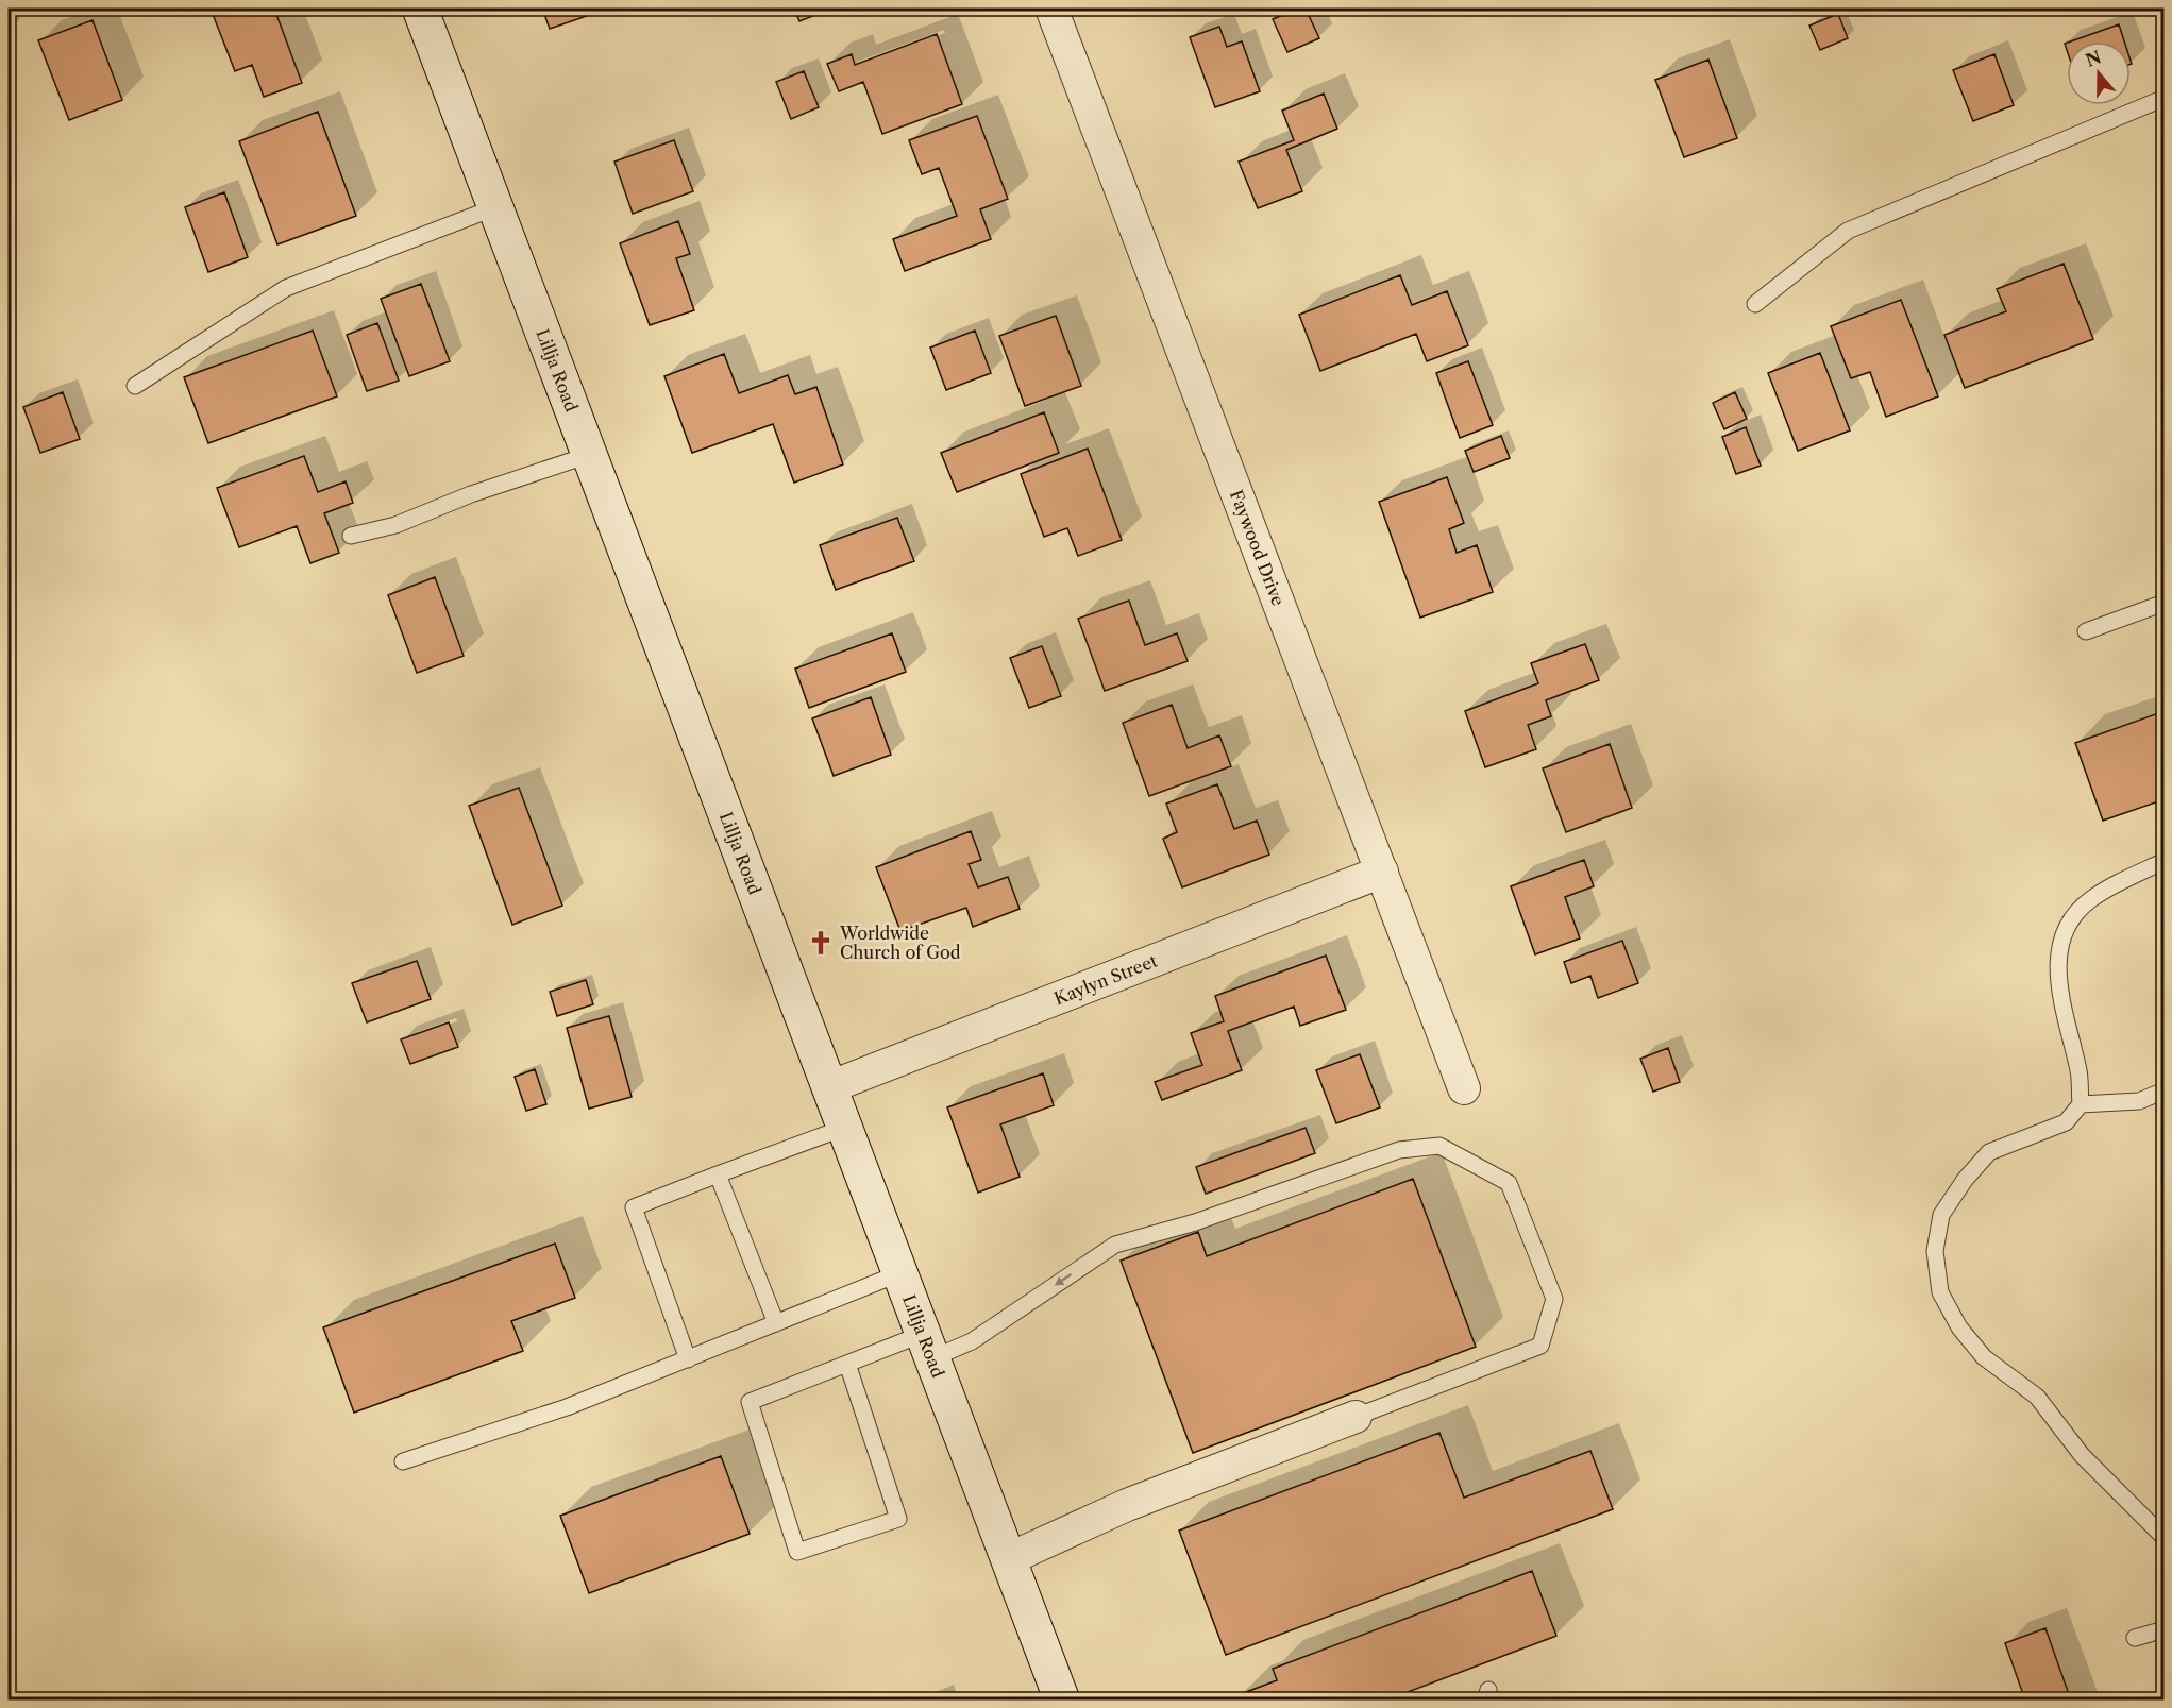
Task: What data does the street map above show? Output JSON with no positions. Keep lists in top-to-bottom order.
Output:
{
  "streets": {
    "street": ["Lillja Road", "Faywood Drive", "Kaylyn Street"]
  },
  "crossings": [
    ["Lillja Road", "Kaylyn Street"],
    ["Faywood Drive", "Kaylyn Street"]
  ],
  "places": {
    "church": ["Worldwide Church of God"]
  },
  "north": "top"
}
